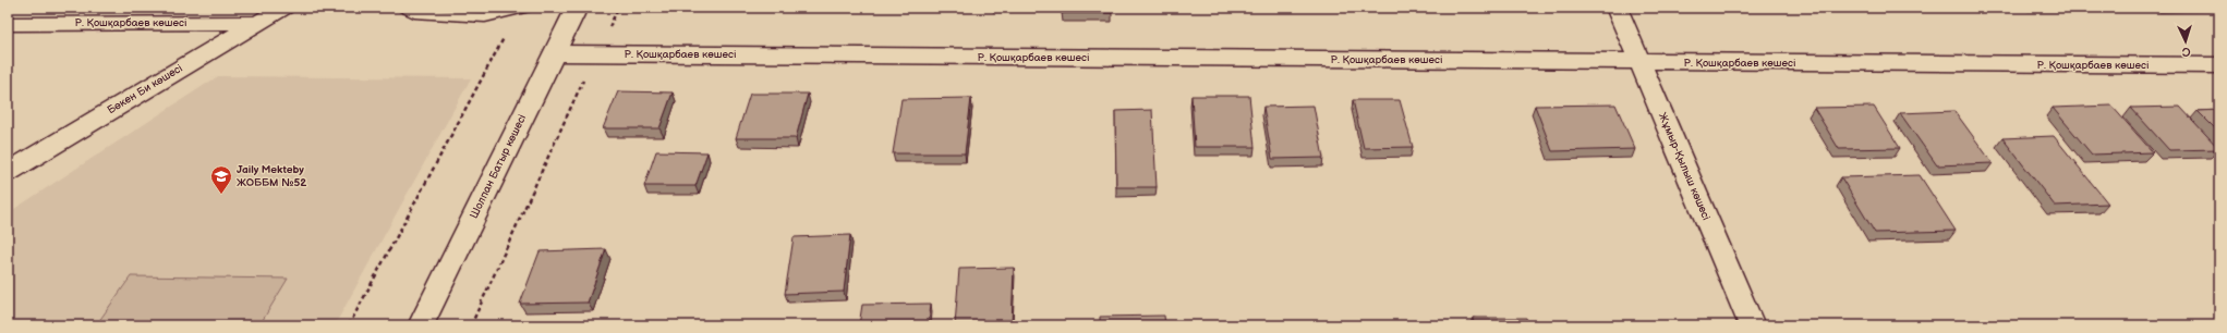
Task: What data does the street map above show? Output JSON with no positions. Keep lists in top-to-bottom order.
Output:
{
  "streets": {
    "street": [
      "Р. Қошқарбаев көшесі",
      "Бөкен Би көшесі",
      "Шолпан Батыр көшесі",
      "Жұмыр-Қылыш көшесі"
    ]
  },
  "crossings": [
    ["Р. Қошқарбаев көшесі", "Бөкен Би көшесі"],
    ["Р. Қошқарбаев көшесі", "Шолпан Батыр көшесі"],
    ["Р. Қошқарбаев көшесі", "Жұмыр-Қылыш көшесі"]
  ],
  "places": {
    "school or university": ["Jaily Mekteby ЖОББМ №52"]
  },
  "north": "bottom"
}
